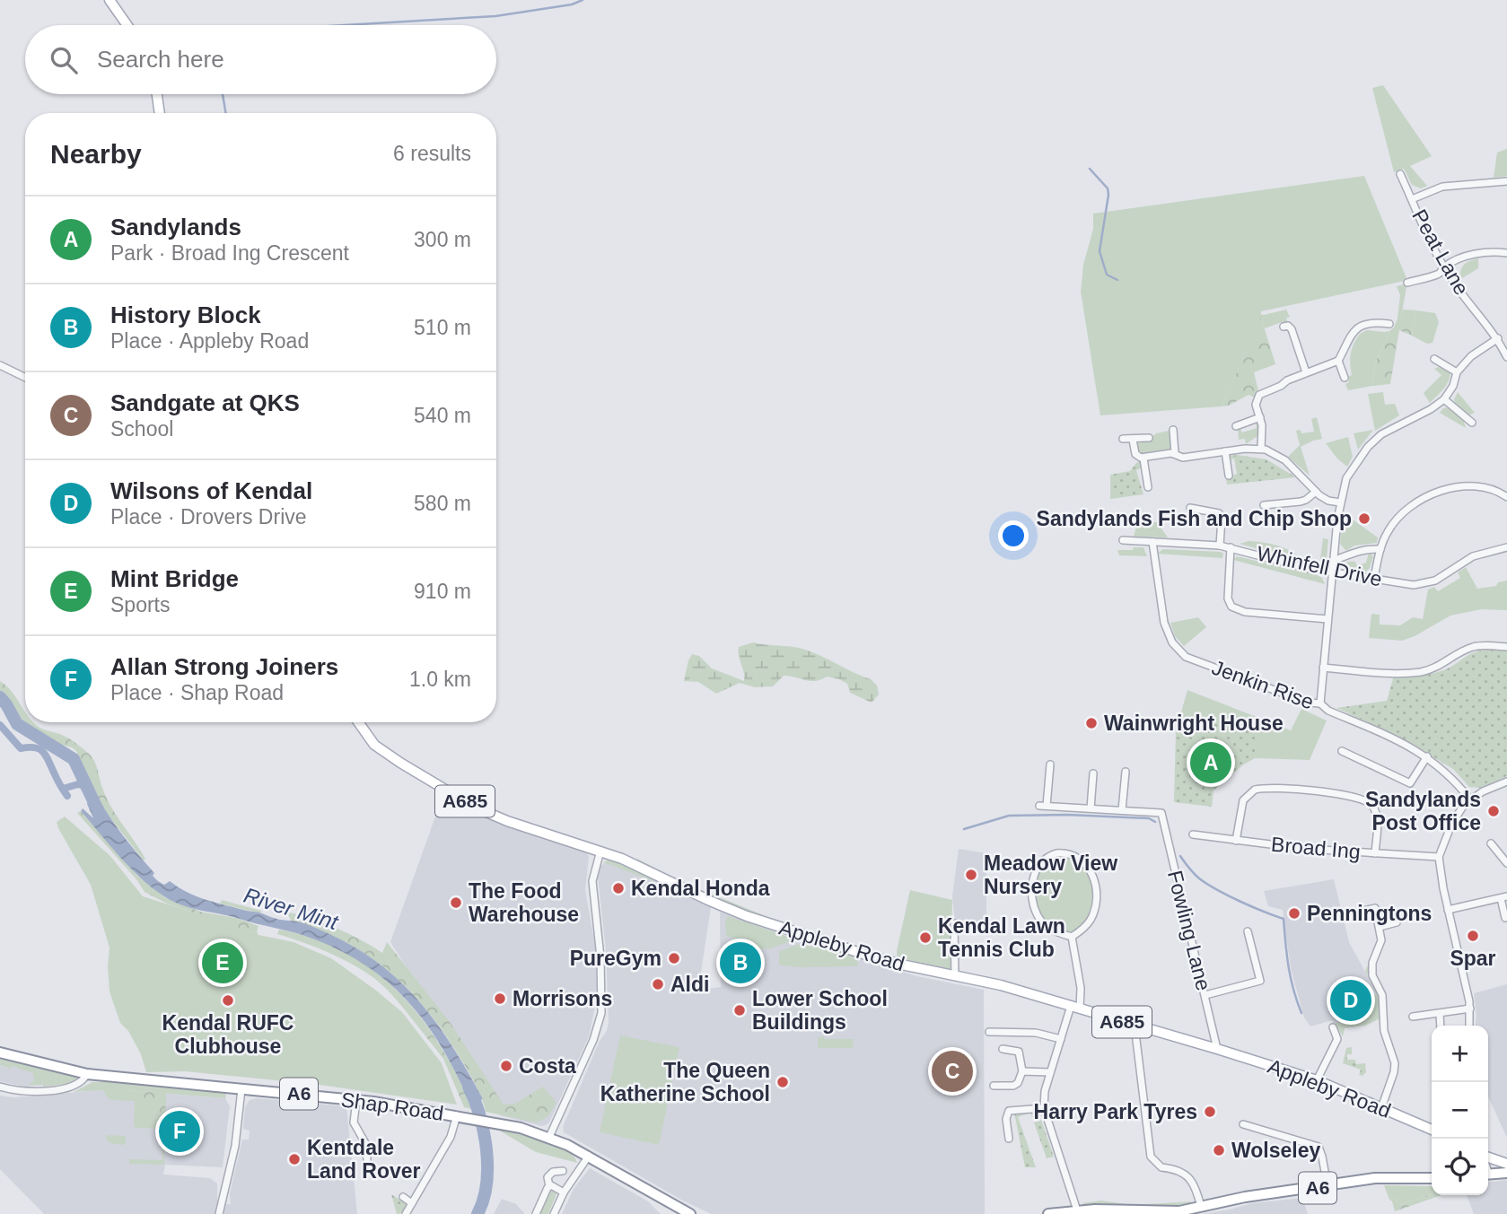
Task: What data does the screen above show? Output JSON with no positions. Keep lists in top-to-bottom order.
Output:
{
  "streets": {
    "highway": ["A6", "Shap Road"],
    "main road": ["A685", "Appleby Road"],
    "street": [
      "Peat Lane",
      "Whinfell Drive",
      "Jenkin Rise",
      "Broad Ing",
      "Fowling Lane"
    ]
  },
  "crossings": [
    ["Whinfell Drive", "Jenkin Rise"],
    ["Fowling Lane", "Appleby Road"]
  ],
  "water": ["River Mint"],
  "places": [
    "Sandylands Fish and Chip Shop",
    "Wainwright House",
    "Sandylands Post Office",
    "Meadow View Nursery",
    "Kendal Honda",
    "The Food Warehouse",
    "Penningtons",
    "Spar",
    "Kendal Lawn Tennis Club",
    "PureGym",
    "Aldi",
    "Morrisons",
    "Kendal RUFC Clubhouse",
    "Lower School Buildings",
    "Costa",
    "The Queen Katherine School",
    "Harry Park Tyres",
    "Wolseley",
    "Kentdale Land Rover"
  ],
  "page": {
    "search": "Search here",
    "heading": ["Nearby", "6 results"],
    "list": [
      {
        "mark": "A",
        "name": "Sandylands",
        "note": "Park · Broad Ing Crescent",
        "value": "300 m"
      },
      {
        "mark": "B",
        "name": "History Block",
        "note": "Place · Appleby Road",
        "value": "510 m"
      },
      {
        "mark": "C",
        "name": "Sandgate at QKS",
        "note": "School",
        "value": "540 m"
      },
      {
        "mark": "D",
        "name": "Wilsons of Kendal",
        "note": "Place · Drovers Drive",
        "value": "580 m"
      },
      {
        "mark": "E",
        "name": "Mint Bridge",
        "note": "Sports",
        "value": "910 m"
      },
      {
        "mark": "F",
        "name": "Allan Strong Joiners",
        "note": "Place · Shap Road",
        "value": "1.0 km"
      }
    ],
    "pins": [
      "A",
      "B",
      "E",
      "D",
      "C",
      "F"
    ],
    "map_buttons": ["+", "−"]
  }
}
